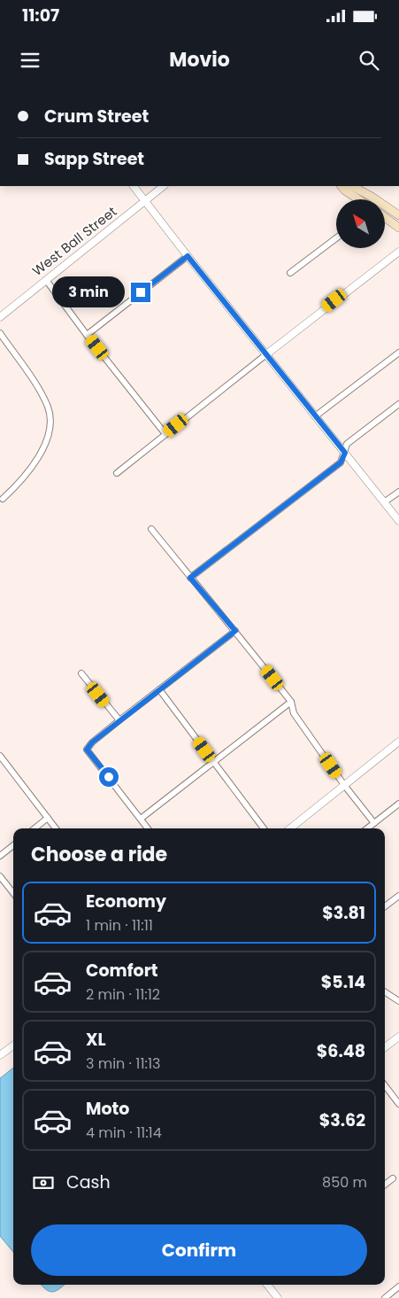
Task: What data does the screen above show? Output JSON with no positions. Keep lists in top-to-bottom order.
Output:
{
  "streets": {
    "street": ["West Ball Street"]
  },
  "north": "top left",
  "page": {
    "status": "11:07",
    "header": "Movio",
    "banner": ["Crum Street", "Sapp Street"],
    "bubble": "3 min",
    "heading": "Choose a ride",
    "list": [
      {
        "name": "Economy",
        "note": "1 min · 11:11",
        "value": "$3.81"
      },
      {
        "name": "Comfort",
        "note": "2 min · 11:12",
        "value": "$5.14"
      },
      {
        "name": "XL",
        "note": "3 min · 11:13",
        "value": "$6.48"
      },
      {
        "name": "Moto",
        "note": "4 min · 11:14",
        "value": "$3.62"
      }
    ],
    "pay": ["Cash", "850 m"],
    "buttons": "Confirm"
  }
}
